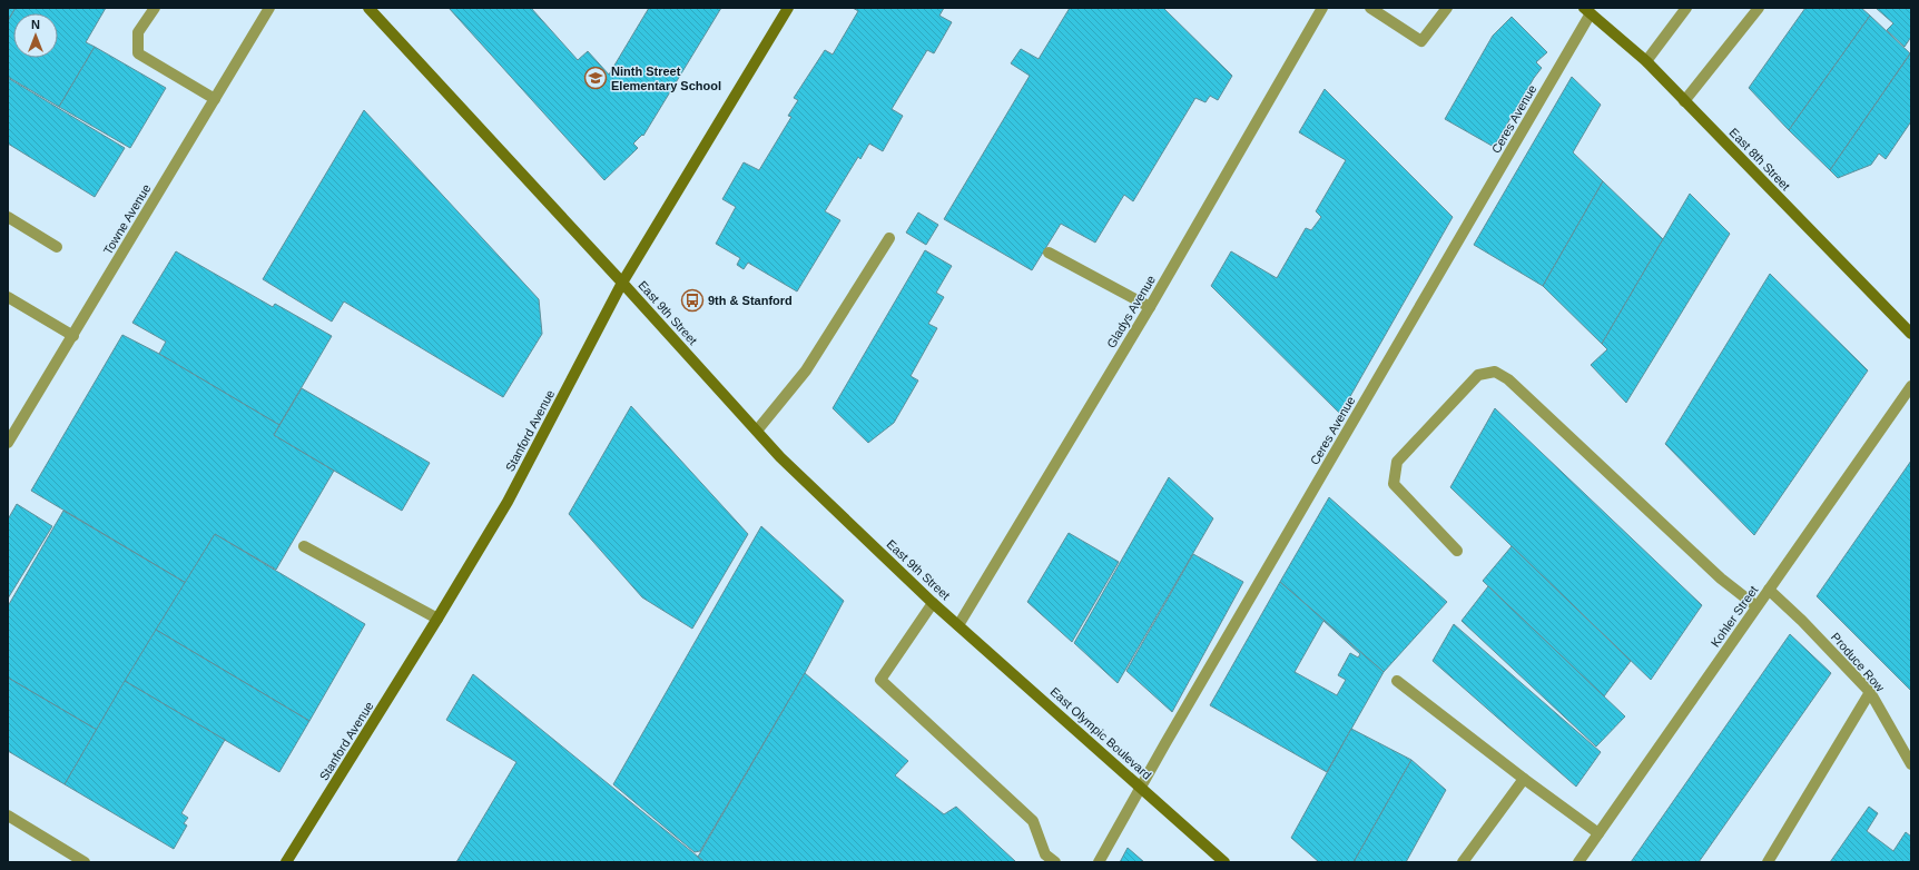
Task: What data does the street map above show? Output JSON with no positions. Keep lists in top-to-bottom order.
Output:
{
  "streets": {
    "main road": [
      "East 8th Street",
      "East 9th Street",
      "Stanford Avenue",
      "East Olympic Boulevard"
    ],
    "street": [
      "Ceres Avenue",
      "Towne Avenue",
      "Gladys Avenue",
      "Kohler Street",
      "Produce Row"
    ]
  },
  "crossings": [
    ["Ceres Avenue", "East 8th Street"],
    ["Ceres Avenue", "East Olympic Boulevard"],
    ["Gladys Avenue", "East 9th Street"],
    ["Gladys Avenue", "East Olympic Boulevard"],
    ["East 9th Street", "Stanford Avenue"],
    ["East 9th Street", "East Olympic Boulevard"],
    ["Kohler Street", "Produce Row"]
  ],
  "places": {
    "school or university": ["Ninth Street Elementary School"],
    "bus stop": ["9th & Stanford"]
  },
  "north": "top"
}
